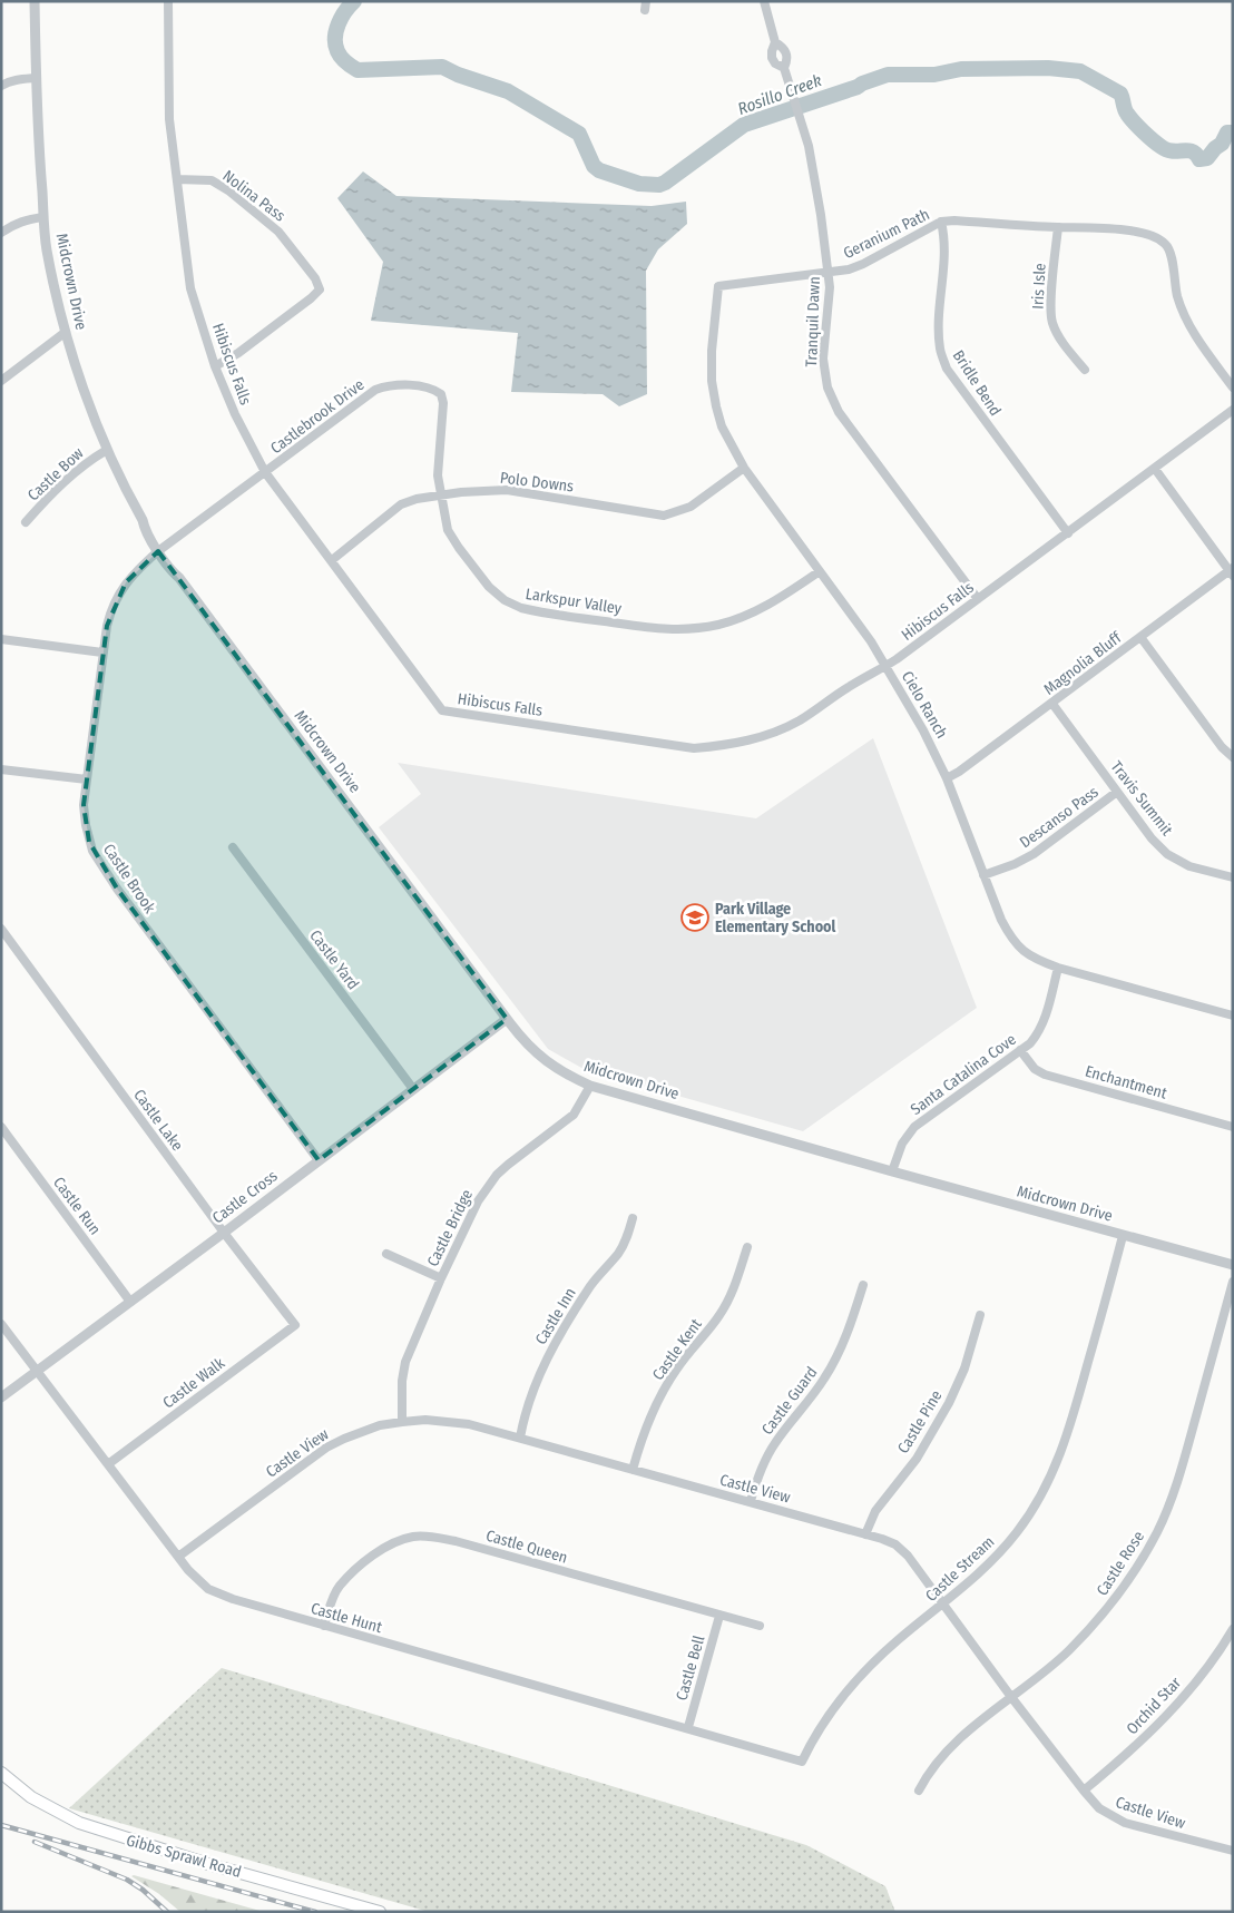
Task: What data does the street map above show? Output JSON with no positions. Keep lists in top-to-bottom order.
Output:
{
  "streets": {
    "main road": ["Gibbs Sprawl Road"],
    "street": [
      "Nolina Pass",
      "Geranium Path",
      "Midcrown Drive",
      "Iris Isle",
      "Tranquil Dawn",
      "Hibiscus Falls",
      "Bridle Bend",
      "Castlebrook Drive",
      "Castle Bow",
      "Polo Downs",
      "Larkspur Valley",
      "Magnolia Bluff",
      "Cielo Ranch",
      "Travis Summit",
      "Descanso Pass",
      "Castle Brook",
      "Castle Yard",
      "Santa Catalina Cove",
      "Enchantment",
      "Castle Lake",
      "Castle Cross",
      "Castle Run",
      "Castle Bridge",
      "Castle Inn",
      "Castle Kent",
      "Castle Walk",
      "Castle Guard",
      "Castle Pine",
      "Castle View",
      "Castle Queen",
      "Castle Rose",
      "Castle Stream",
      "Castle Hunt",
      "Castle Bell",
      "Orchid Star"
    ]
  },
  "crossings": [
    ["Nolina Pass", "Hibiscus Falls"],
    ["Geranium Path", "Iris Isle"],
    ["Geranium Path", "Tranquil Dawn"],
    ["Geranium Path", "Bridle Bend"],
    ["Geranium Path", "Cielo Ranch"],
    ["Midcrown Drive", "Castle Bow"],
    ["Midcrown Drive", "Castle Brook"],
    ["Midcrown Drive", "Santa Catalina Cove"],
    ["Midcrown Drive", "Castle Cross"],
    ["Midcrown Drive", "Castle Bridge"],
    ["Midcrown Drive", "Castle Stream"],
    ["Tranquil Dawn", "Hibiscus Falls"],
    ["Hibiscus Falls", "Bridle Bend"],
    ["Hibiscus Falls", "Castlebrook Drive"],
    ["Hibiscus Falls", "Polo Downs"],
    ["Hibiscus Falls", "Cielo Ranch"],
    ["Castlebrook Drive", "Larkspur Valley"],
    ["Castlebrook Drive", "Castle Brook"],
    ["Polo Downs", "Larkspur Valley"],
    ["Polo Downs", "Cielo Ranch"],
    ["Larkspur Valley", "Cielo Ranch"],
    ["Magnolia Bluff", "Cielo Ranch"],
    ["Magnolia Bluff", "Travis Summit"],
    ["Cielo Ranch", "Descanso Pass"],
    ["Cielo Ranch", "Santa Catalina Cove"],
    ["Travis Summit", "Descanso Pass"],
    ["Castle Brook", "Castle Cross"],
    ["Castle Yard", "Castle Cross"],
    ["Santa Catalina Cove", "Enchantment"],
    ["Castle Lake", "Castle Cross"],
    ["Castle Lake", "Castle Walk"],
    ["Castle Cross", "Castle Run"],
    ["Castle Cross", "Castle Hunt"],
    ["Castle Bridge", "Castle View"],
    ["Castle Inn", "Castle View"],
    ["Castle Kent", "Castle View"],
    ["Castle Walk", "Castle Hunt"],
    ["Castle Guard", "Castle View"],
    ["Castle Pine", "Castle View"],
    ["Castle View", "Castle Rose"],
    ["Castle View", "Castle Stream"],
    ["Castle View", "Castle Hunt"],
    ["Castle View", "Orchid Star"],
    ["Castle Queen", "Castle Hunt"],
    ["Castle Queen", "Castle Bell"],
    ["Castle Stream", "Castle Hunt"],
    ["Castle Hunt", "Castle Bell"]
  ],
  "water": ["Rosillo Creek"],
  "places": {
    "school or university": ["Park Village Elementary School"]
  }
}
